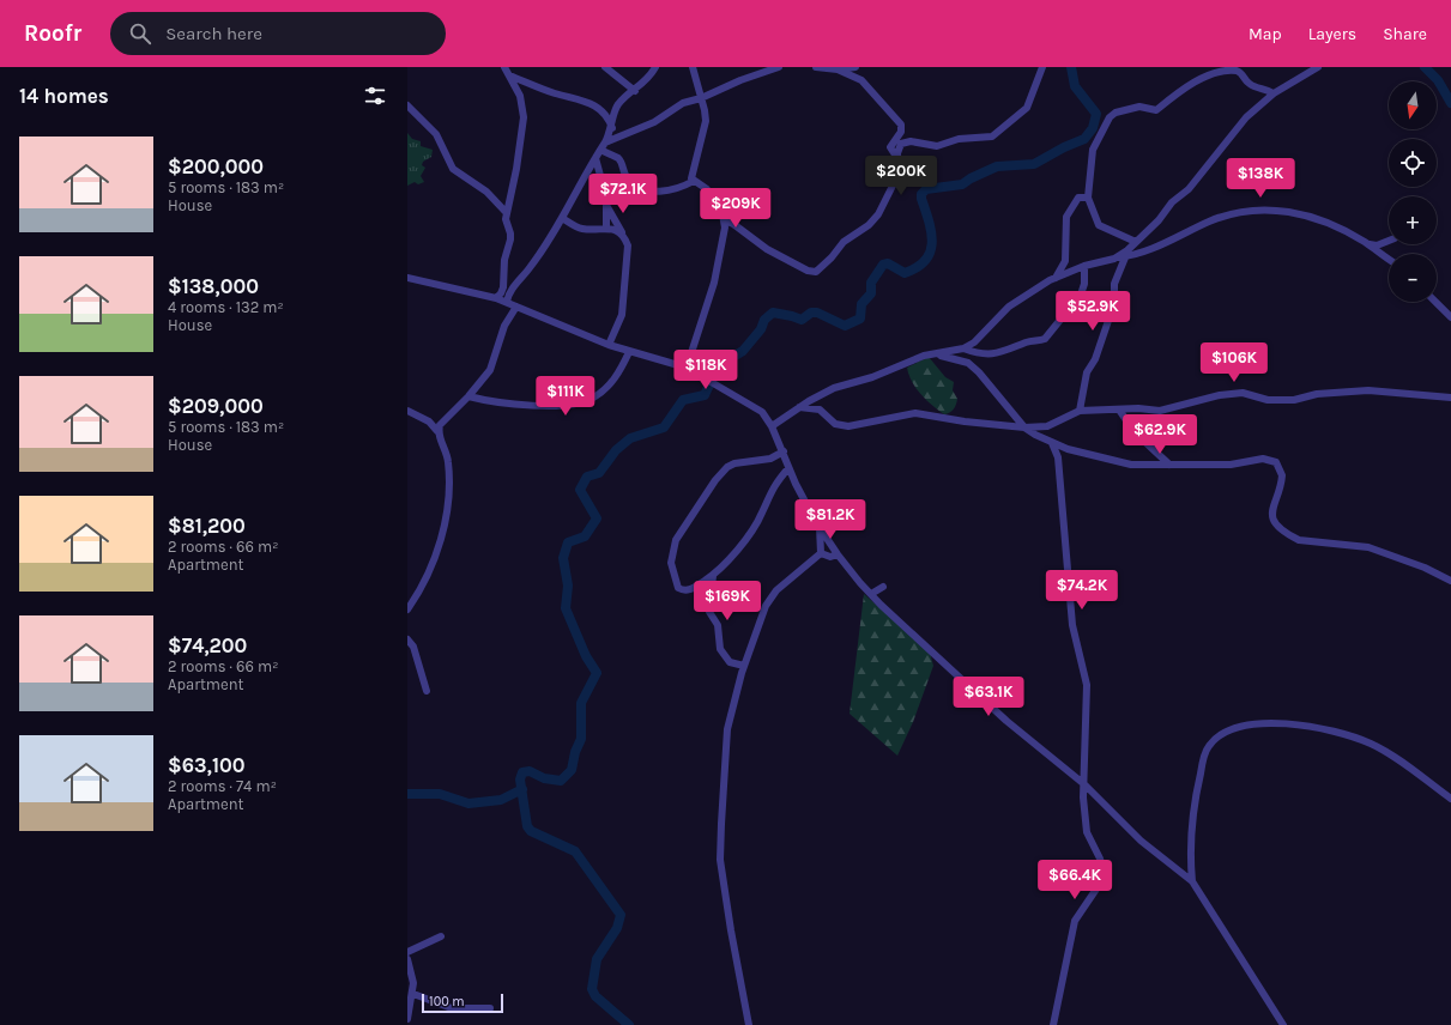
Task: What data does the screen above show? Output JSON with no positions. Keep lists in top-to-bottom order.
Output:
{
  "scale_bar": "100 m",
  "north": "bottom",
  "page": {
    "header": "Roofr",
    "search": "Search here",
    "nav": ["Map", "Layers", "Share"],
    "heading": "14 homes",
    "map_buttons": ["+", "−"],
    "list": [
      {
        "name": "$200,000",
        "note": "5 rooms · 183 m² · House"
      },
      {
        "name": "$138,000",
        "note": "4 rooms · 132 m² · House"
      },
      {
        "name": "$209,000",
        "note": "5 rooms · 183 m² · House"
      },
      {
        "name": "$81,200",
        "note": "2 rooms · 66 m² · Apartment"
      },
      {
        "name": "$74,200",
        "note": "2 rooms · 66 m² · Apartment"
      },
      {
        "name": "$63,100",
        "note": "2 rooms · 74 m² · Apartment"
      }
    ],
    "price": [
      "$200K",
      "$138K",
      "$72.1K",
      "$209K",
      "$52.9K",
      "$106K",
      "$118K",
      "$111K",
      "$62.9K",
      "$81.2K",
      "$74.2K",
      "$169K",
      "$63.1K",
      "$66.4K"
    ],
    "scale": "100 m"
  }
}
